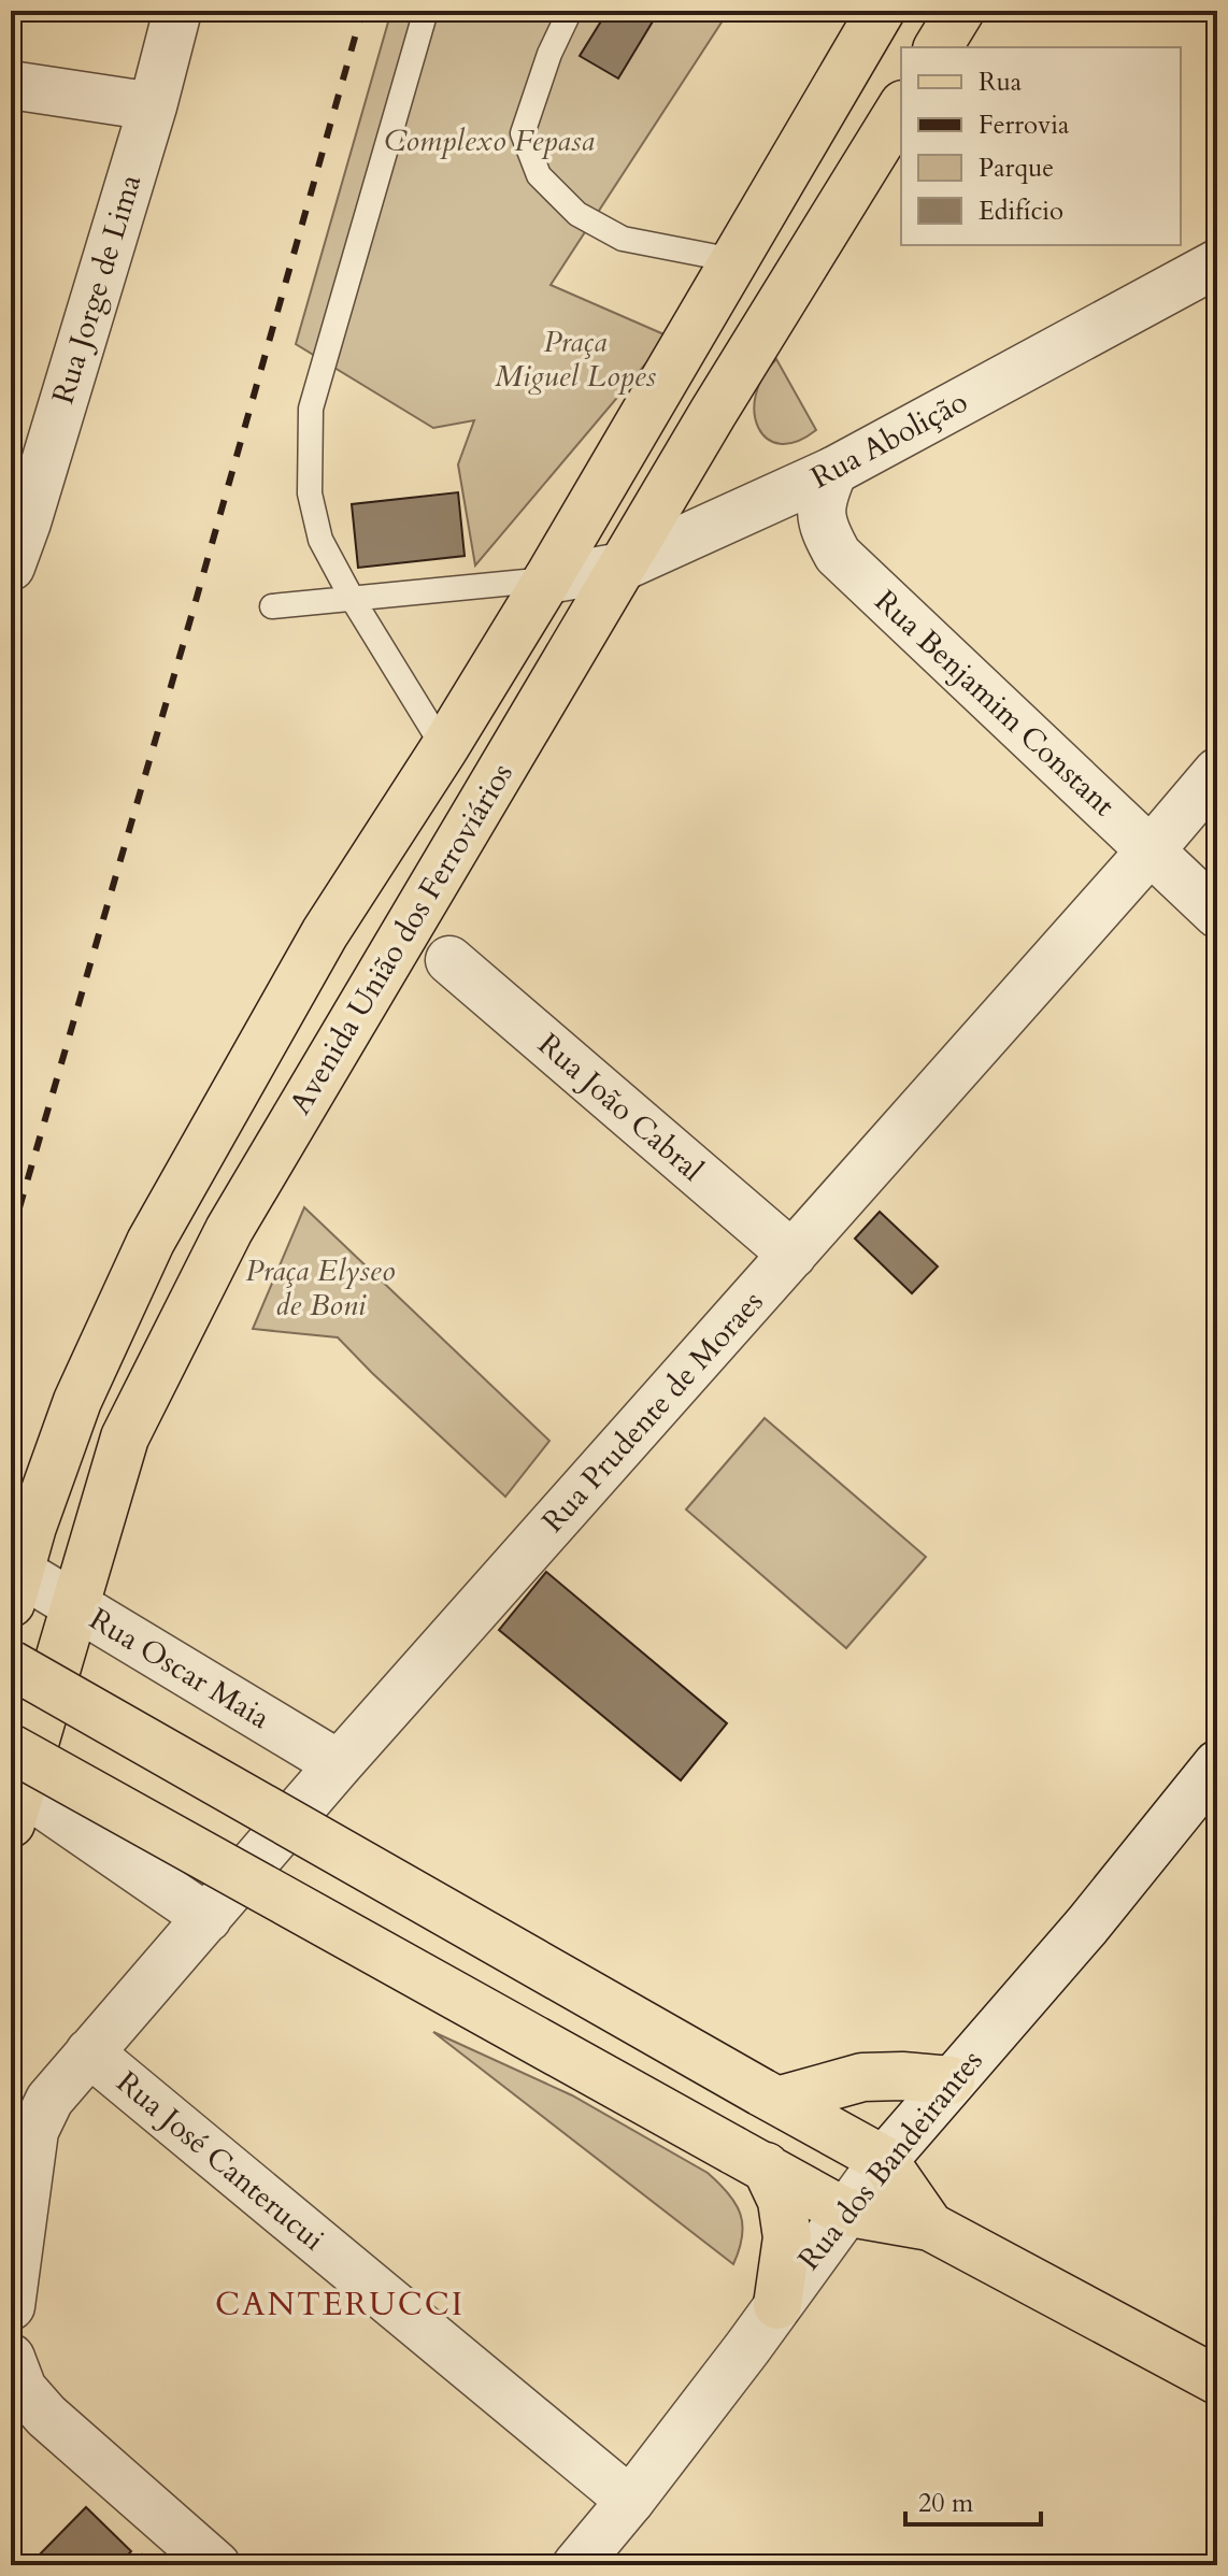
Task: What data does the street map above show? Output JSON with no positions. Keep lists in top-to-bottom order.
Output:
{
  "streets": {
    "main road": ["Avenida União dos Ferroviários"],
    "street": [
      "Rua Jorge de Lima",
      "Rua Abolição",
      "Rua Benjamim Constant",
      "Rua João Cabral",
      "Rua Prudente de Moraes",
      "Rua Oscar Maia",
      "Rua dos Bandeirantes",
      "Rua José Canterucui"
    ]
  },
  "crossings": [
    ["Rua Abolição", "Rua Benjamim Constant"],
    ["Rua Abolição", "Avenida União dos Ferroviários"],
    ["Rua Benjamim Constant", "Rua Prudente de Moraes"],
    ["Avenida União dos Ferroviários", "Rua Oscar Maia"],
    ["Rua João Cabral", "Rua Prudente de Moraes"],
    ["Rua Prudente de Moraes", "Rua Oscar Maia"],
    ["Rua Prudente de Moraes", "Rua José Canterucui"],
    ["Rua dos Bandeirantes", "Rua José Canterucui"]
  ],
  "districts": ["CANTERUCCI"],
  "parks": ["Complexo Fepasa", "Praça Miguel Lopes", "Praça Elyseo de Boni"],
  "legend": [
    "Rua",
    "Ferrovia",
    "Parque",
    "Edifício"
  ],
  "scale_bar": "20 m"
}
